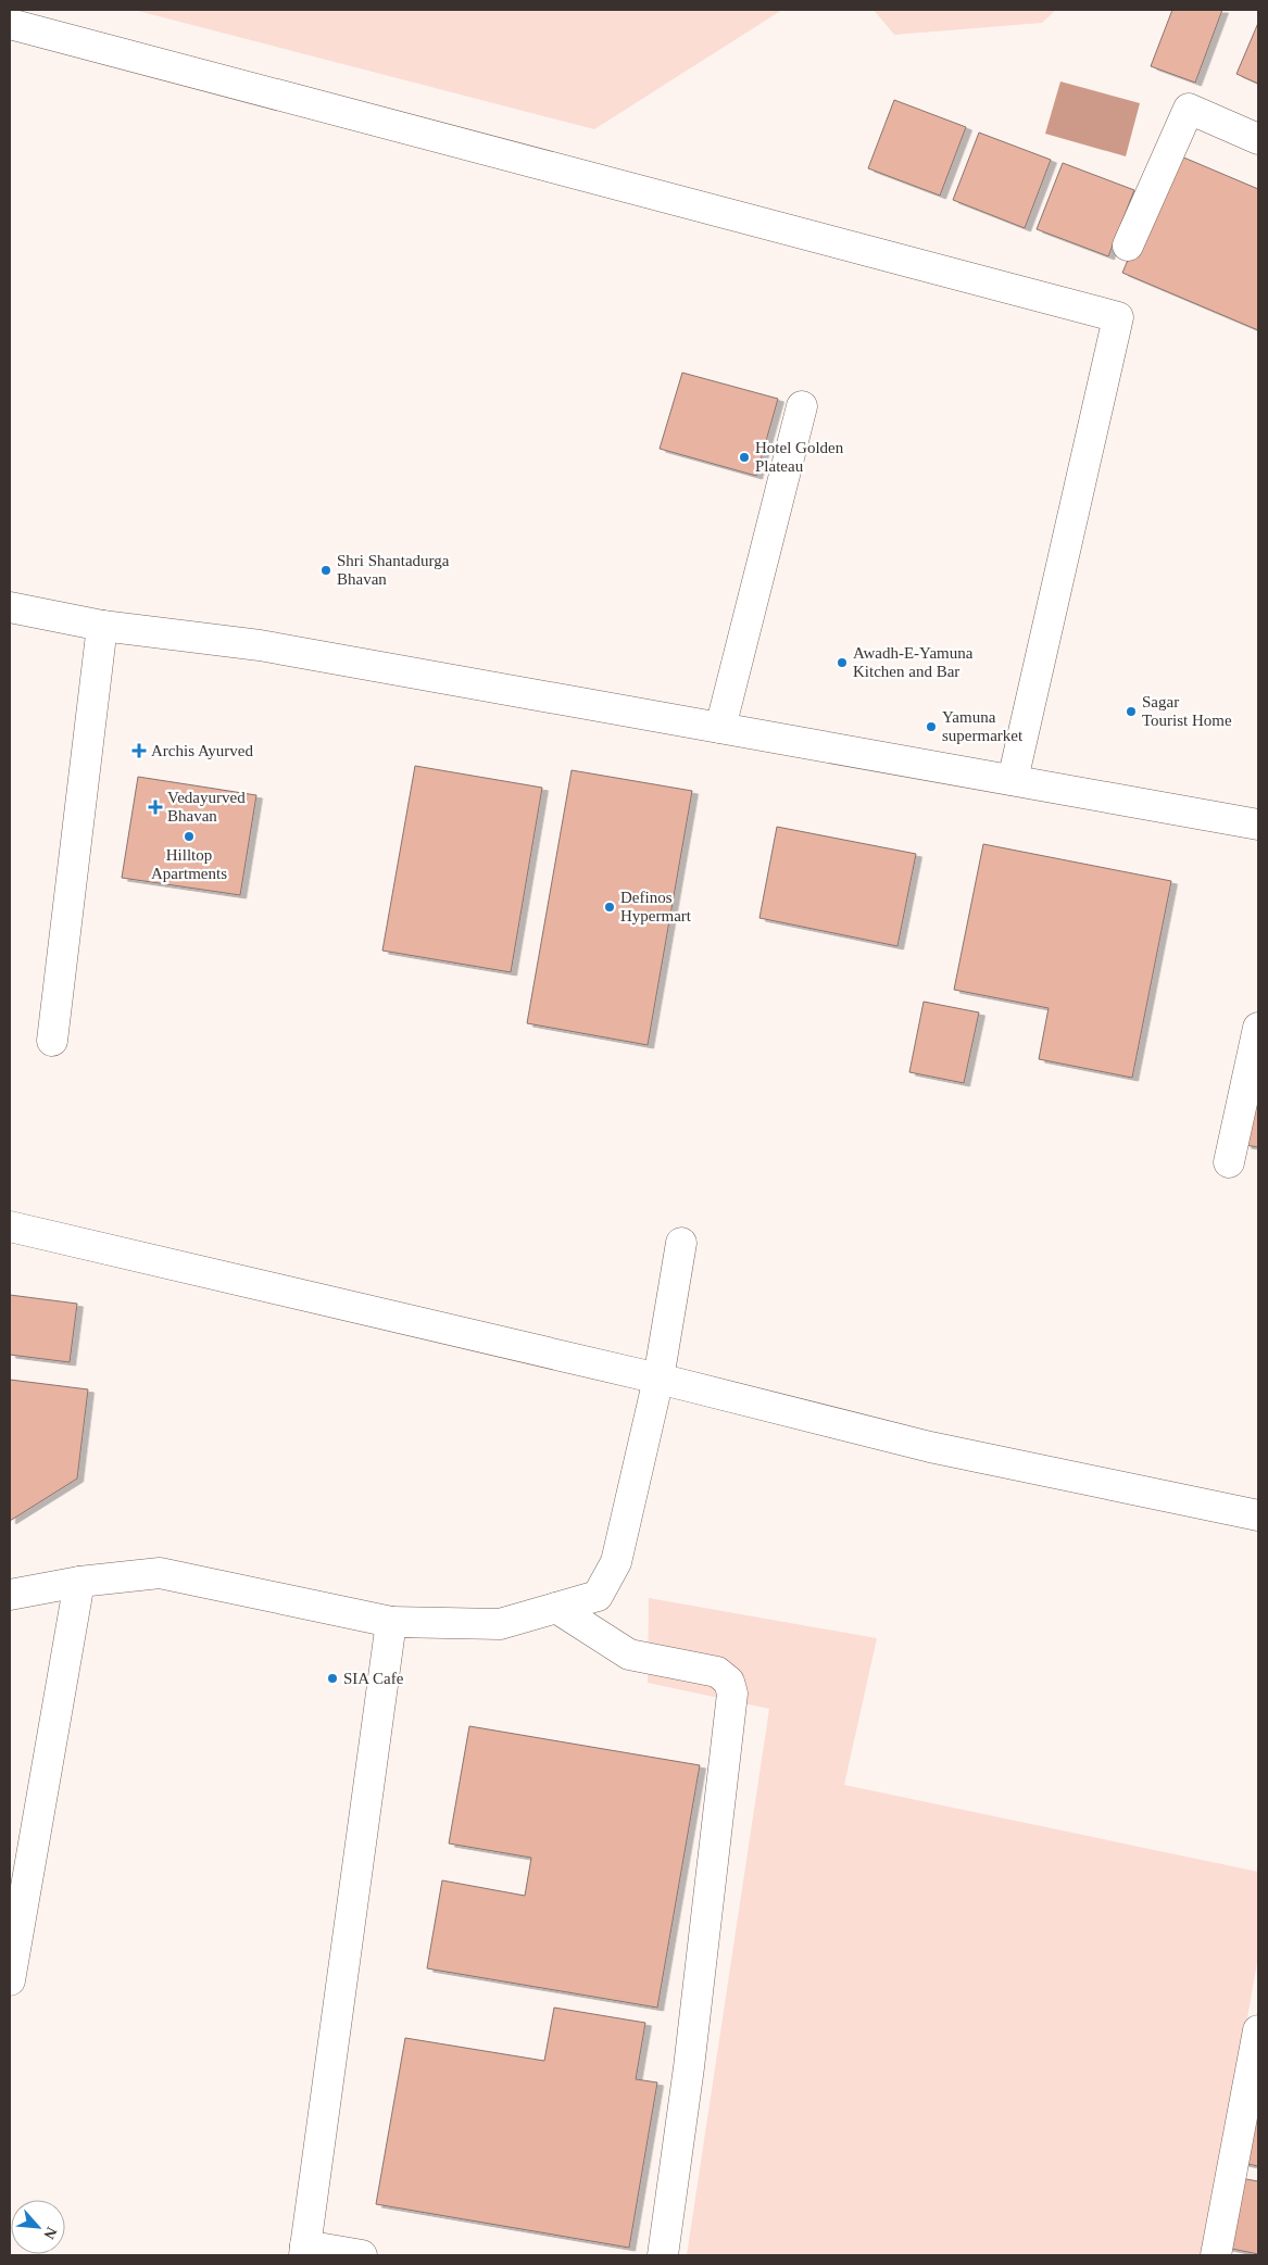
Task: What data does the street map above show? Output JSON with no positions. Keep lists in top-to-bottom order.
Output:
{
  "places": {
    "other": [
      "Hotel Golden Plateau",
      "Shri Shantadurga Bhavan",
      "Awadh-E-Yamuna Kitchen and Bar",
      "Sagar Tourist Home",
      "Yamuna supermarket",
      "Hilltop Apartments",
      "Definos Hypermart",
      "SIA Cafe"
    ],
    "health": ["Archis Ayurved", "Vedayurved Bhavan"]
  },
  "north": "bottom right"
}
